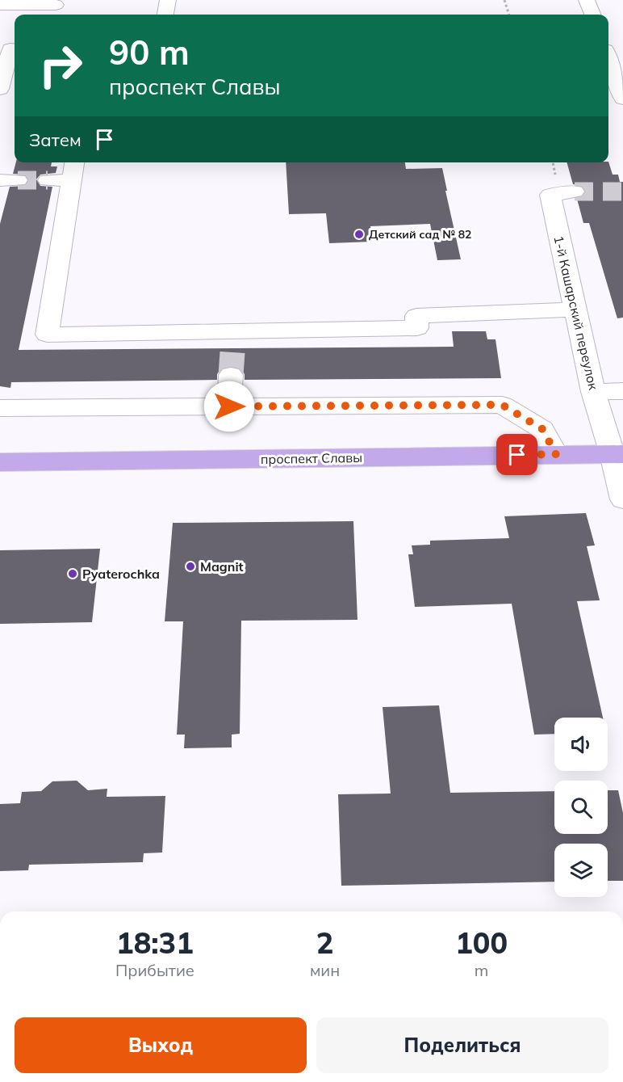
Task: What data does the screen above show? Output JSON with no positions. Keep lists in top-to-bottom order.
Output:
{
  "streets": {
    "main road": ["проспект Славы"],
    "street": ["1-й Кашарский переулок"]
  },
  "crossings": [
    ["1-й Кашарский переулок", "проспект Славы"]
  ],
  "places": ["Детский сад № 82", "Magnit", "Pyaterochka"],
  "page": {
    "turn": ["90 m", "проспект Славы"],
    "then": "Затем",
    "eta": [
      "18:31",
      "Прибытие",
      "2",
      "мин",
      "100",
      "m"
    ],
    "buttons": ["Выход", "Поделиться"]
  }
}
